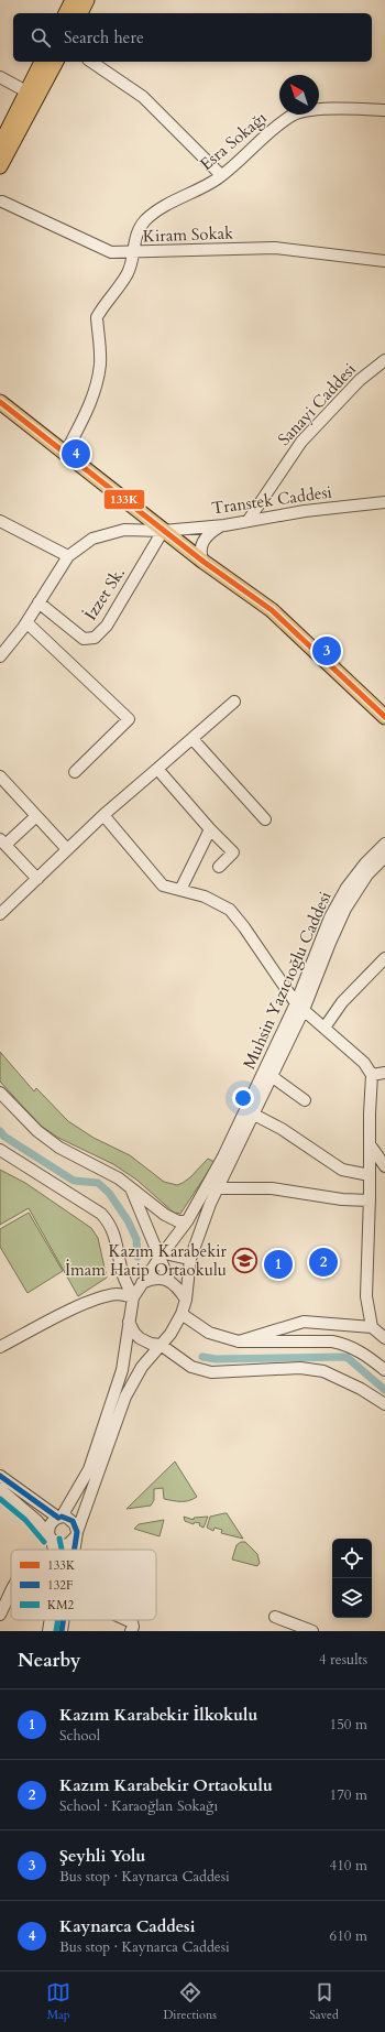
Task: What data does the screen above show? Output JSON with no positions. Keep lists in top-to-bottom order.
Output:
{
  "streets": {
    "street": [
      "Esra Sokağı",
      "Kiram Sokak",
      "Sanayi Caddesi",
      "Transtek Caddesi",
      "İzzet Sk.",
      "Muhsin Yazıcıoğlu Caddesi"
    ]
  },
  "crossings": [
    ["Esra Sokağı", "Kiram Sokak"],
    ["Sanayi Caddesi", "Transtek Caddesi"],
    ["Transtek Caddesi", "İzzet Sk."]
  ],
  "places": {
    "school or university": ["Kazım Karabekir İmam Hatip Ortaokulu"]
  },
  "lines": ["transit line 133K", "transit line 132F", "transit line KM2"],
  "legend": ["133K", "132F", "KM2"],
  "north": "top left",
  "page": {
    "search": "Search here",
    "pins": [
      "4",
      "3",
      "2",
      "1"
    ],
    "heading": ["Nearby", "4 results"],
    "list": [
      {
        "mark": "1",
        "name": "Kazım Karabekir İlkokulu",
        "note": "School",
        "value": "150 m"
      },
      {
        "mark": "2",
        "name": "Kazım Karabekir Ortaokulu",
        "note": "School · Karaoğlan Sokağı",
        "value": "170 m"
      },
      {
        "mark": "3",
        "name": "Şeyhli Yolu",
        "note": "Bus stop · Kaynarca Caddesi",
        "value": "410 m"
      },
      {
        "mark": "4",
        "name": "Kaynarca Caddesi",
        "note": "Bus stop · Kaynarca Caddesi",
        "value": "610 m"
      }
    ],
    "nav": ["Map", "Directions", "Saved"]
  }
}
